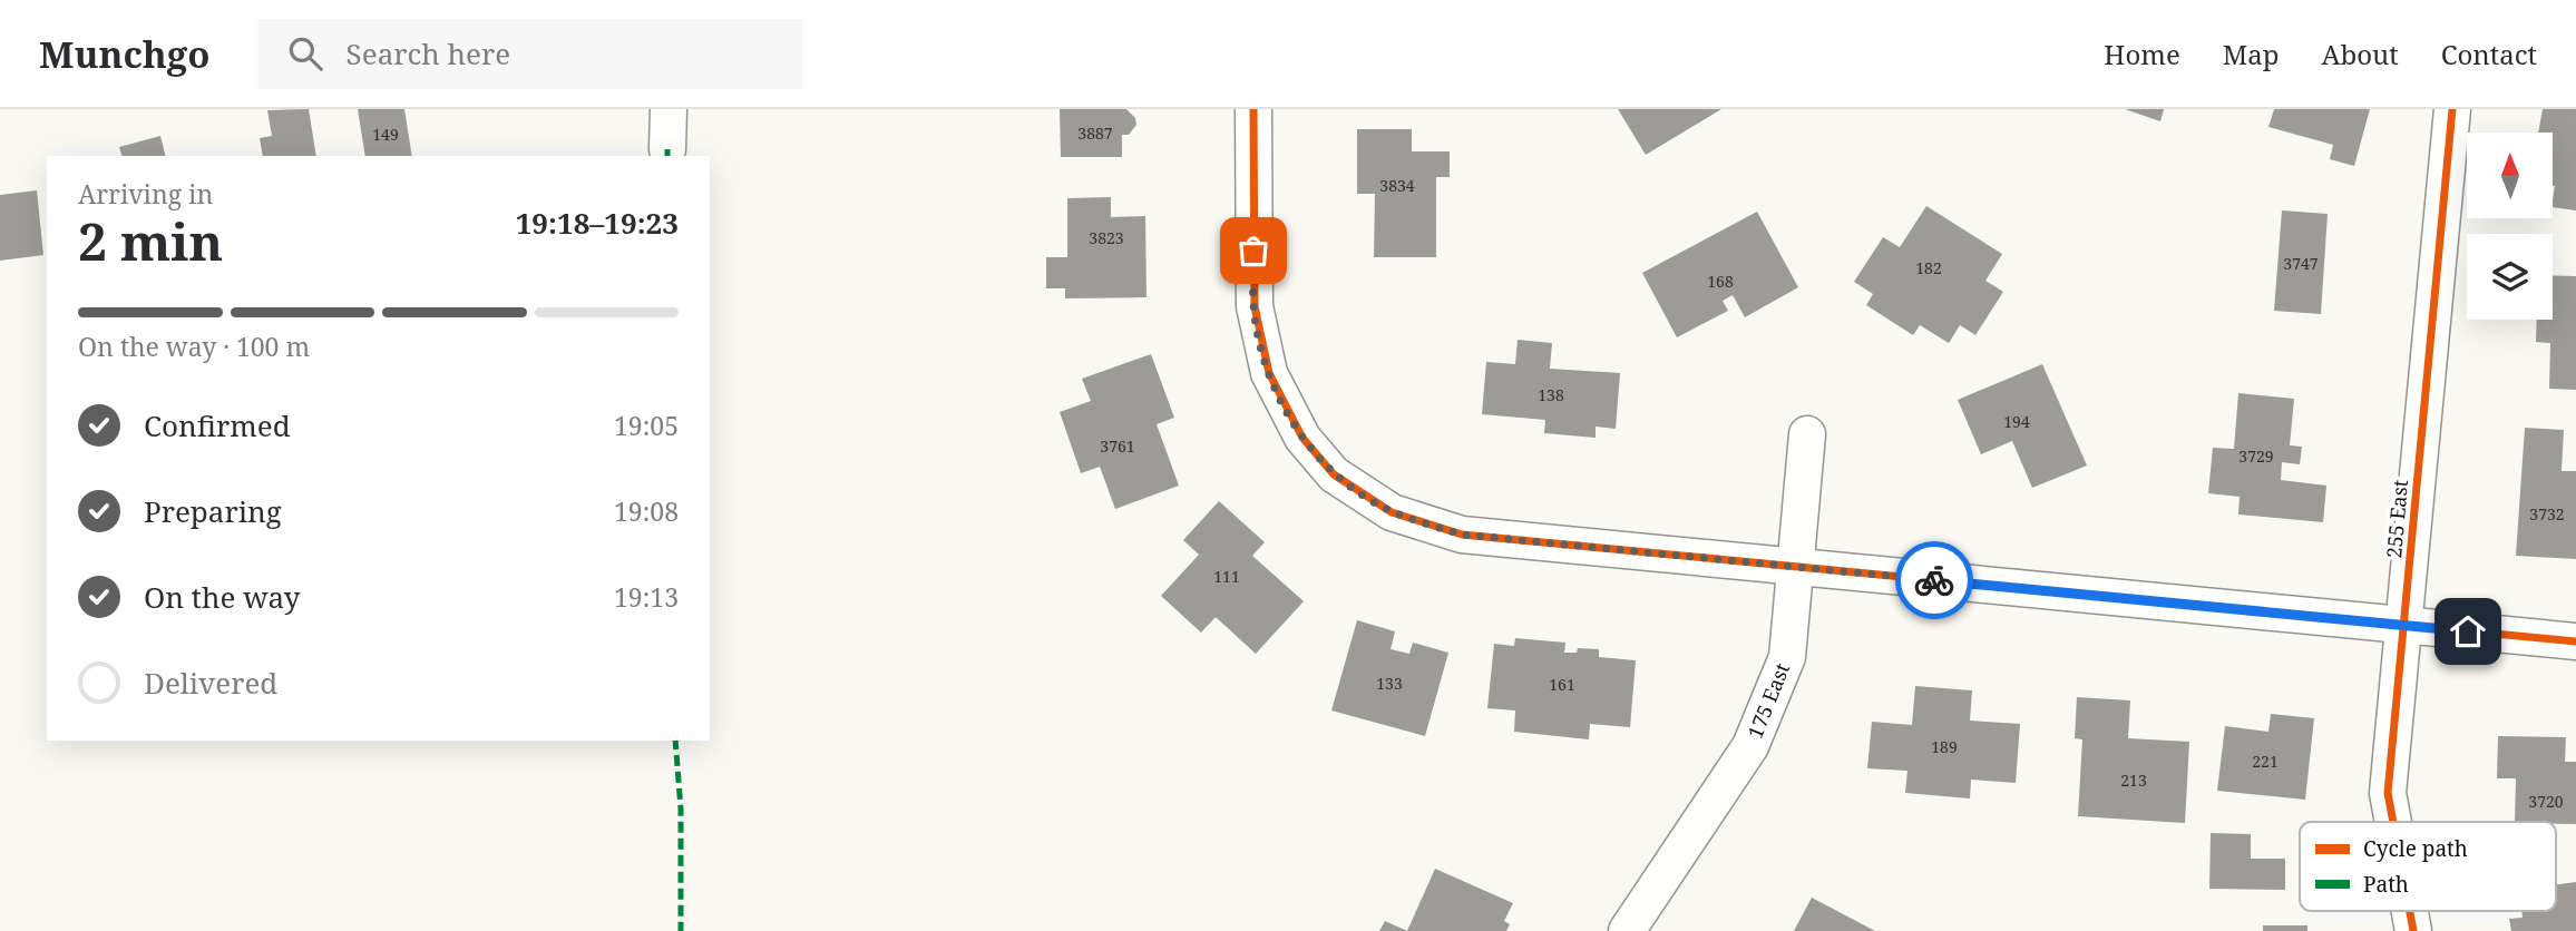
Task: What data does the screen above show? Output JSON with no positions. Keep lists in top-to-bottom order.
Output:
{
  "streets": {
    "street": ["255 East", "175 East"]
  },
  "house_numbers": [
    "3887",
    "149",
    "3834",
    "3823",
    "3747",
    "182",
    "168",
    "138",
    "194",
    "3761",
    "3729",
    "3732",
    "111",
    "133",
    "161",
    "189",
    "221",
    "213",
    "3720"
  ],
  "legend": ["Cycle path", "Path"],
  "north": "top",
  "page": {
    "header": "Munchgo",
    "search": "Search here",
    "nav": [
      "Home",
      "Map",
      "About",
      "Contact"
    ],
    "heading": ["2 min", "Arriving in", "19:18–19:23"],
    "bar": "On the way · 100 m",
    "list": [
      ["Confirmed", "19:05"],
      ["Preparing", "19:08"],
      ["On the way", "19:13"],
      "Delivered"
    ]
  }
}
